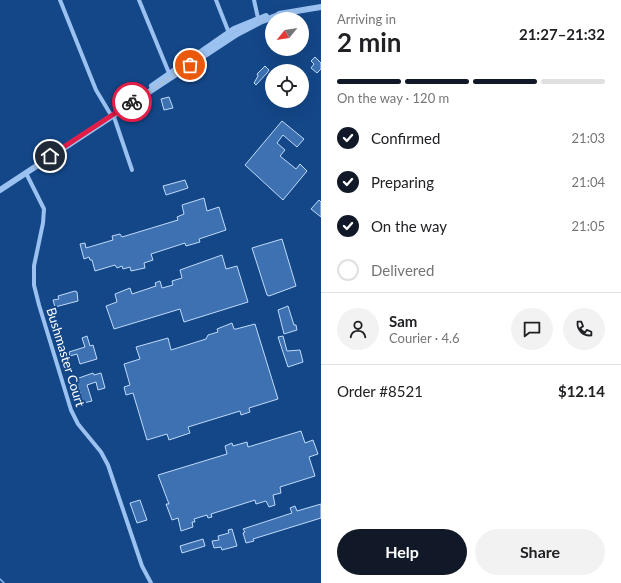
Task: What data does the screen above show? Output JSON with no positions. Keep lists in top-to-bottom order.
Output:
{
  "streets": {
    "street": ["Bushmaster Court"]
  },
  "north": "bottom left",
  "page": {
    "heading": ["2 min", "Arriving in", "21:27–21:32"],
    "panel": [
      "Sam",
      "Courier · 4.6",
      "Order #8521",
      "$12.14"
    ],
    "bar": "On the way · 120 m",
    "list": [
      ["Confirmed", "21:03"],
      ["Preparing", "21:04"],
      ["On the way", "21:05"],
      "Delivered"
    ],
    "buttons": ["Help", "Share"]
  }
}
